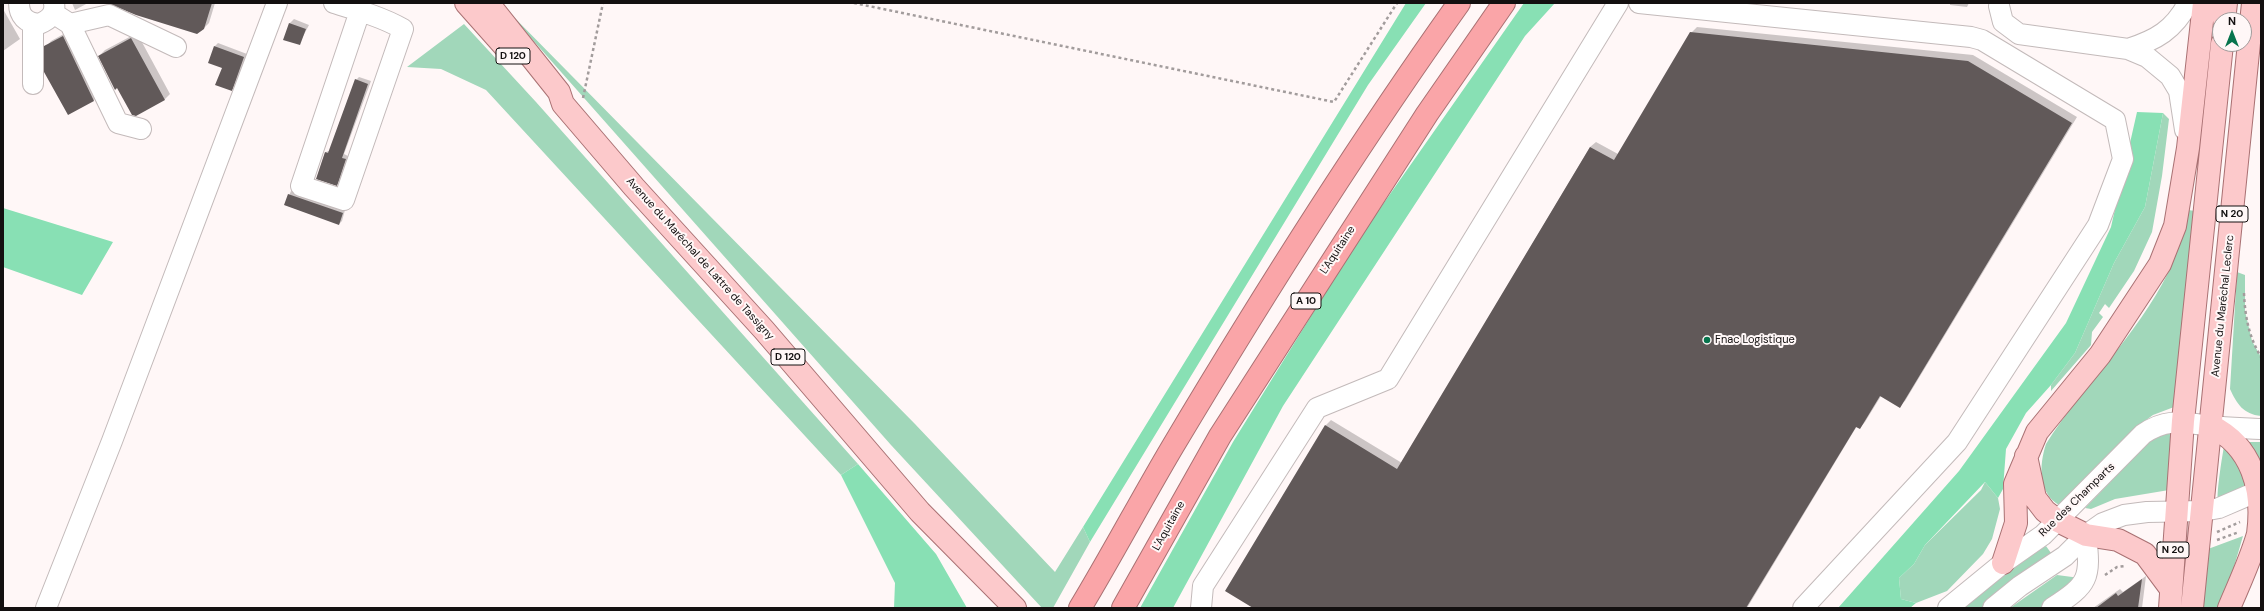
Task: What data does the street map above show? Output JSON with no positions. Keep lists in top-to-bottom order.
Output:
{
  "streets": {
    "highway": ["L'Aquitaine", "A 10"],
    "main road": [
      "D 120",
      "N 20",
      "Avenue du Maréchal de Lattre de Tassigny",
      "Avenue du Maréchal Leclerc"
    ],
    "street": ["Rue des Champarts"]
  },
  "crossings": [
    ["N 20", "Rue des Champarts"],
    ["Avenue du Maréchal Leclerc", "Rue des Champarts"]
  ],
  "places": ["Fnac Logistique"],
  "north": "top"
}
